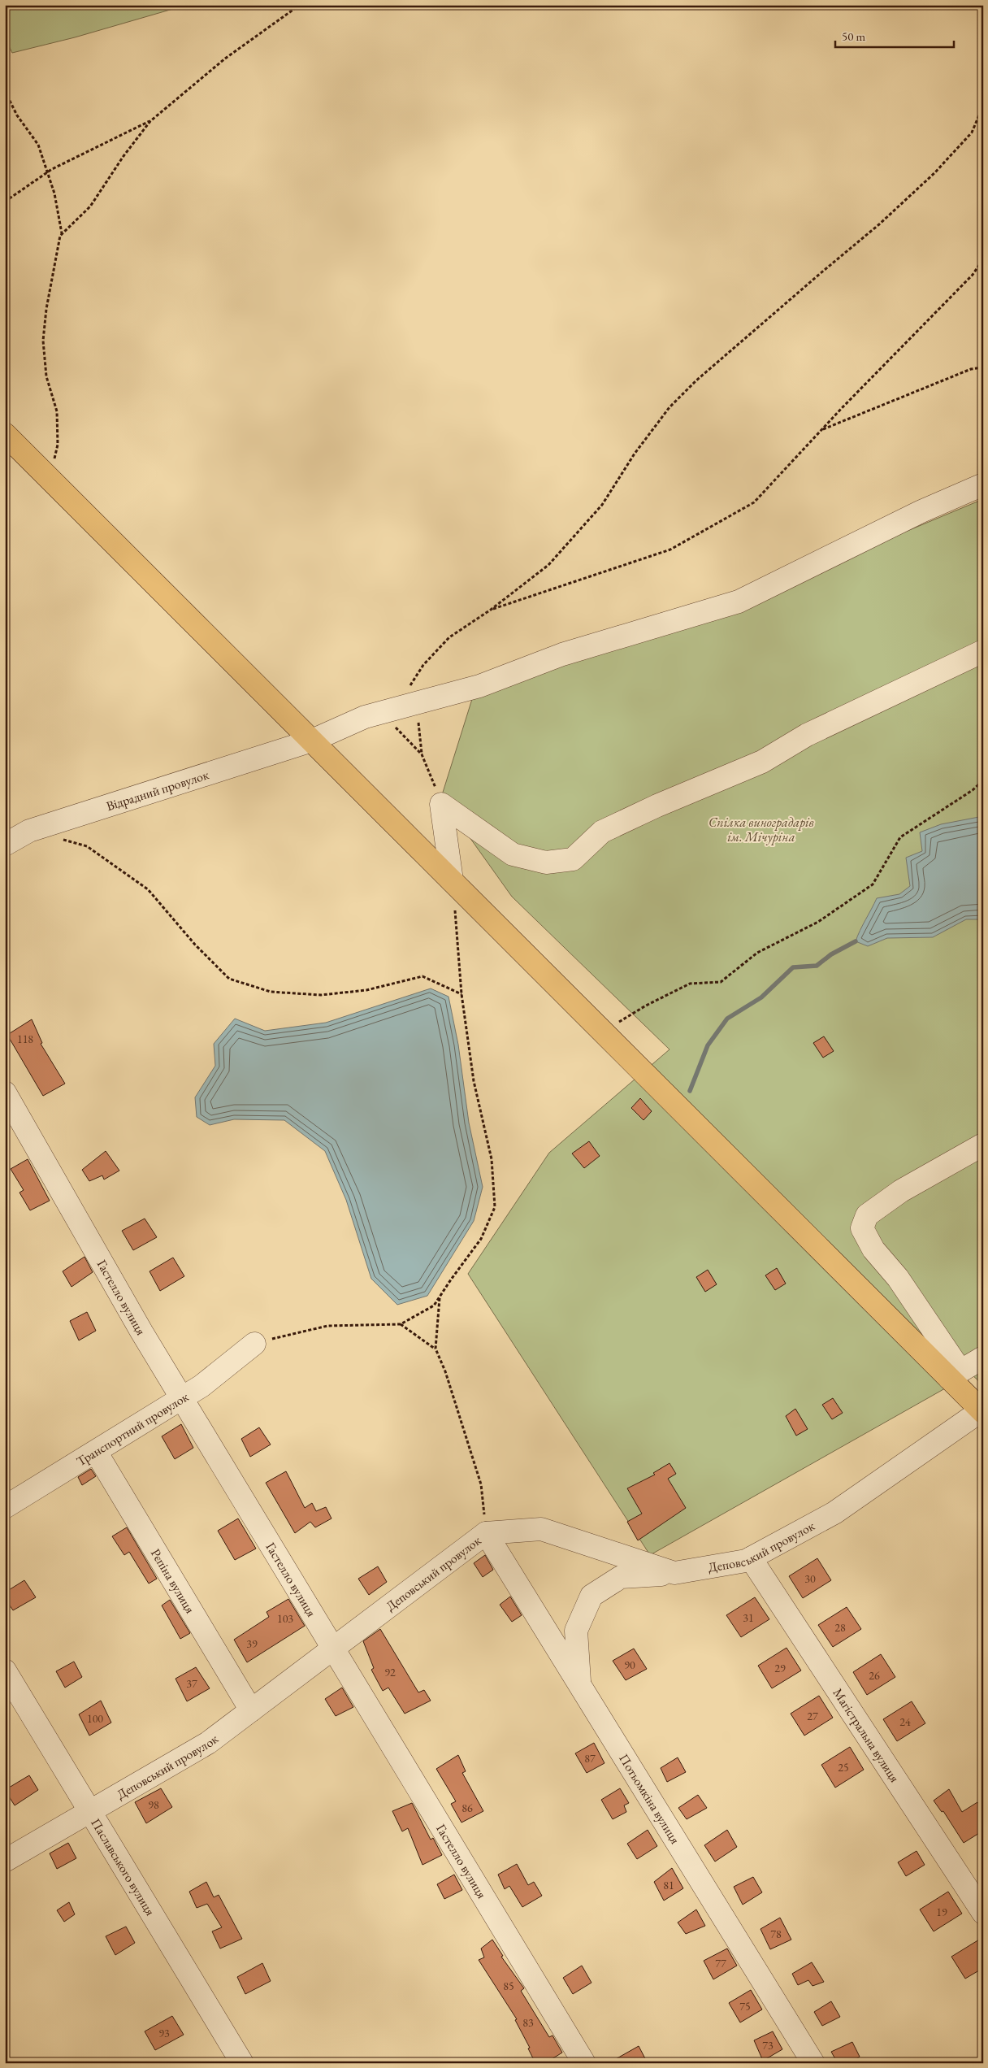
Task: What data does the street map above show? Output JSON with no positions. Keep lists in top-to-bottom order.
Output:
{
  "streets": {
    "street": [
      "Відрадний провулок",
      "Гастелло вулиця",
      "Транспортний провулок",
      "Деповський провулок",
      "Рєпіна вулиця",
      "Магістральна вулиця",
      "Потьомкіна вулиця",
      "Паславського вулиця"
    ]
  },
  "crossings": [
    ["Гастелло вулиця", "Транспортний провулок"],
    ["Гастелло вулиця", "Деповський провулок"],
    ["Транспортний провулок", "Рєпіна вулиця"],
    ["Деповський провулок", "Рєпіна вулиця"],
    ["Деповський провулок", "Магістральна вулиця"],
    ["Деповський провулок", "Потьомкіна вулиця"],
    ["Деповський провулок", "Паславського вулиця"]
  ],
  "parks": ["Спілка виноградарів ім. Мічуріна"],
  "house_numbers": [
    "118",
    "30",
    "31",
    "103",
    "28",
    "39",
    "90",
    "29",
    "92",
    "26",
    "37",
    "27",
    "100",
    "24",
    "87",
    "25",
    "98",
    "86",
    "81",
    "19",
    "78",
    "77",
    "85",
    "75",
    "83",
    "93",
    "73"
  ],
  "scale_bar": "50 m"
}
